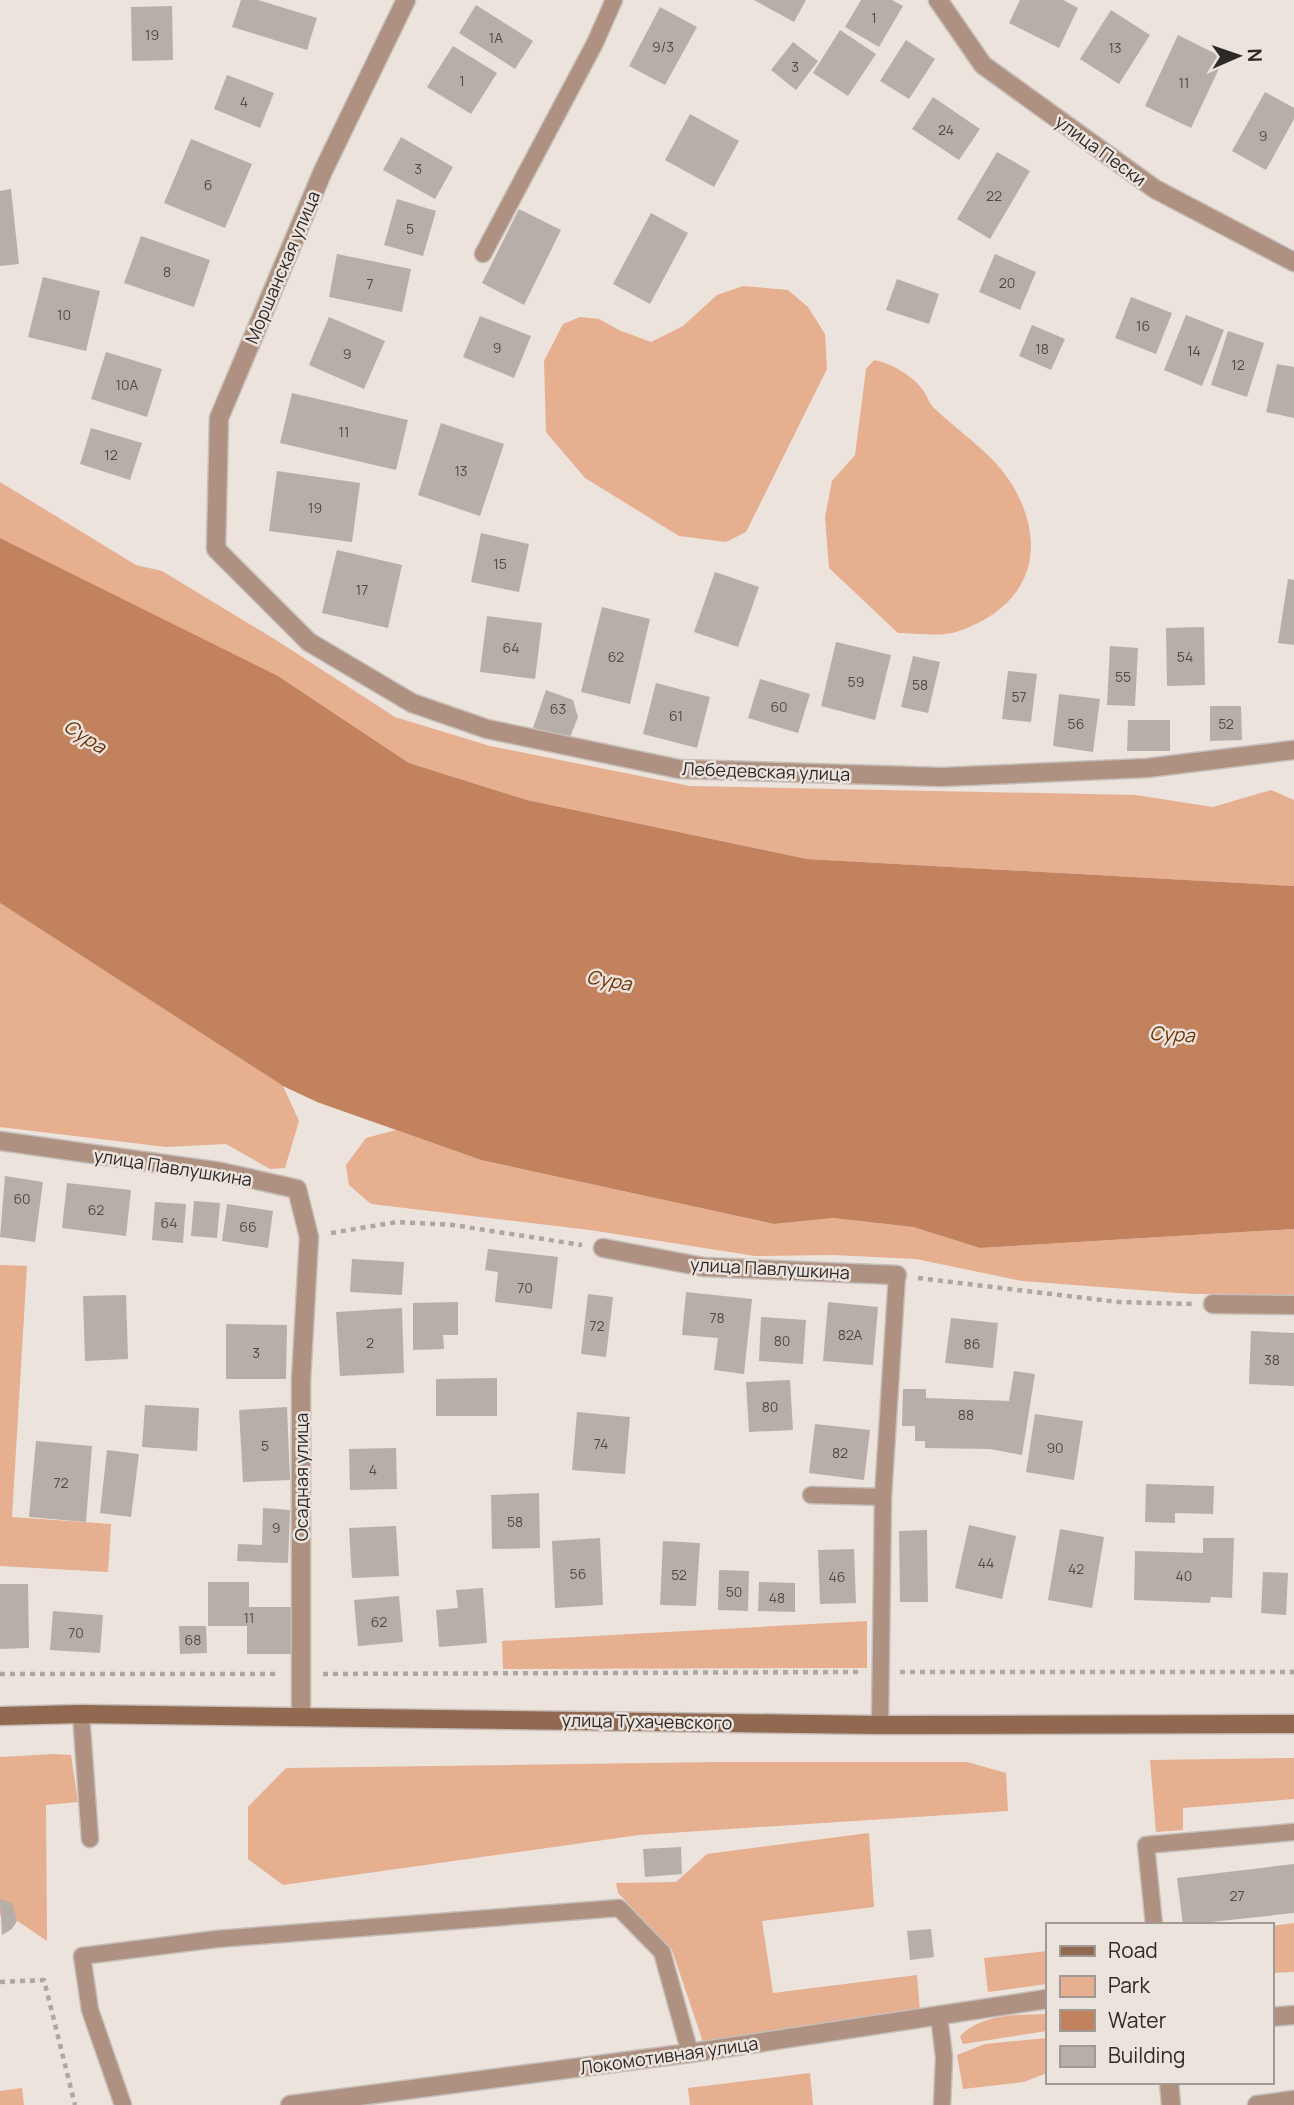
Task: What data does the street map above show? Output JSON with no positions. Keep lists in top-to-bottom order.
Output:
{
  "streets": {
    "main road": ["улица Тухачевского"],
    "street": [
      "улица Пески",
      "Моршанская улица",
      "Лебедевская улица",
      "улица Павлушкина",
      "Осадная улица",
      "Локомотивная улица"
    ]
  },
  "crossings": [
    ["Моршанская улица", "Лебедевская улица"],
    ["улица Павлушкина", "Осадная улица"],
    ["Осадная улица", "улица Тухачевского"]
  ],
  "water": ["Сура"],
  "house_numbers": [
    "1",
    "19",
    "1А",
    "9/3",
    "13",
    "3",
    "1",
    "11",
    "4",
    "24",
    "9",
    "3",
    "6",
    "22",
    "5",
    "8",
    "20",
    "7",
    "10",
    "16",
    "9",
    "18",
    "14",
    "9",
    "12",
    "10А",
    "11",
    "12",
    "13",
    "19",
    "15",
    "17",
    "64",
    "62",
    "54",
    "55",
    "59",
    "58",
    "57",
    "60",
    "63",
    "61",
    "56",
    "52",
    "60",
    "62",
    "64",
    "66",
    "70",
    "78",
    "72",
    "82А",
    "80",
    "2",
    "86",
    "3",
    "38",
    "80",
    "88",
    "74",
    "5",
    "90",
    "82",
    "4",
    "72",
    "58",
    "9",
    "44",
    "42",
    "56",
    "52",
    "40",
    "46",
    "50",
    "48",
    "11",
    "62",
    "70",
    "68",
    "27"
  ],
  "legend": [
    "Road",
    "Park",
    "Water",
    "Building"
  ],
  "north": "right"
}
